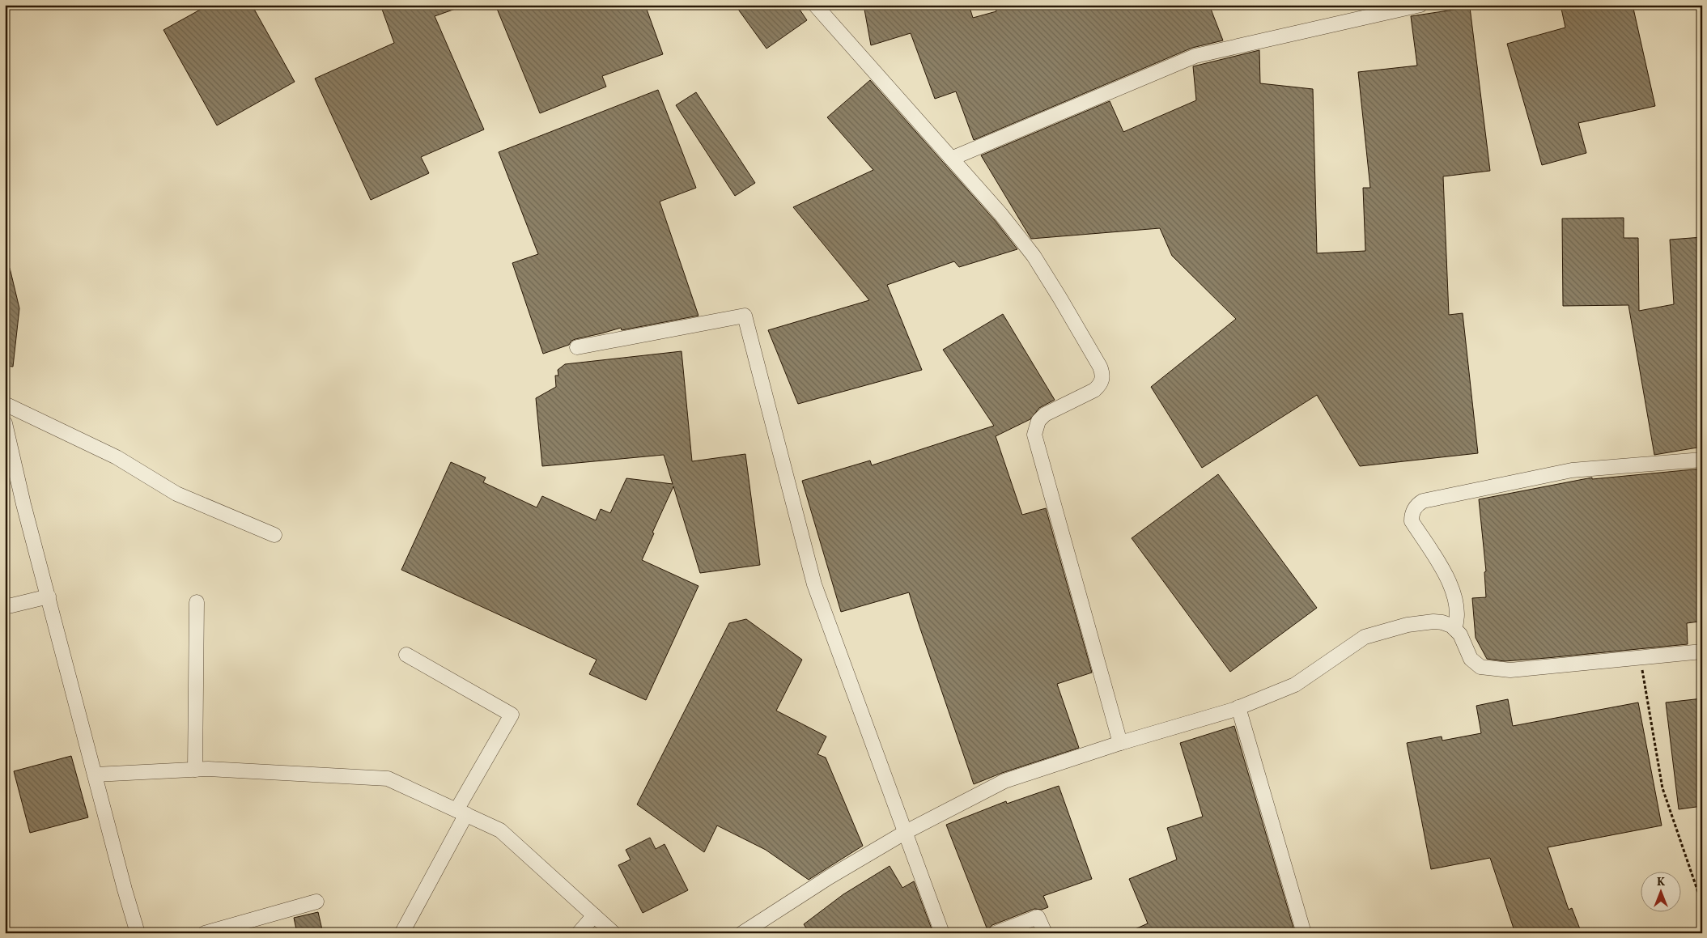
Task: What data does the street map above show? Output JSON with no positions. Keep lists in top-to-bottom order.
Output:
{
  "north": "top"
}
